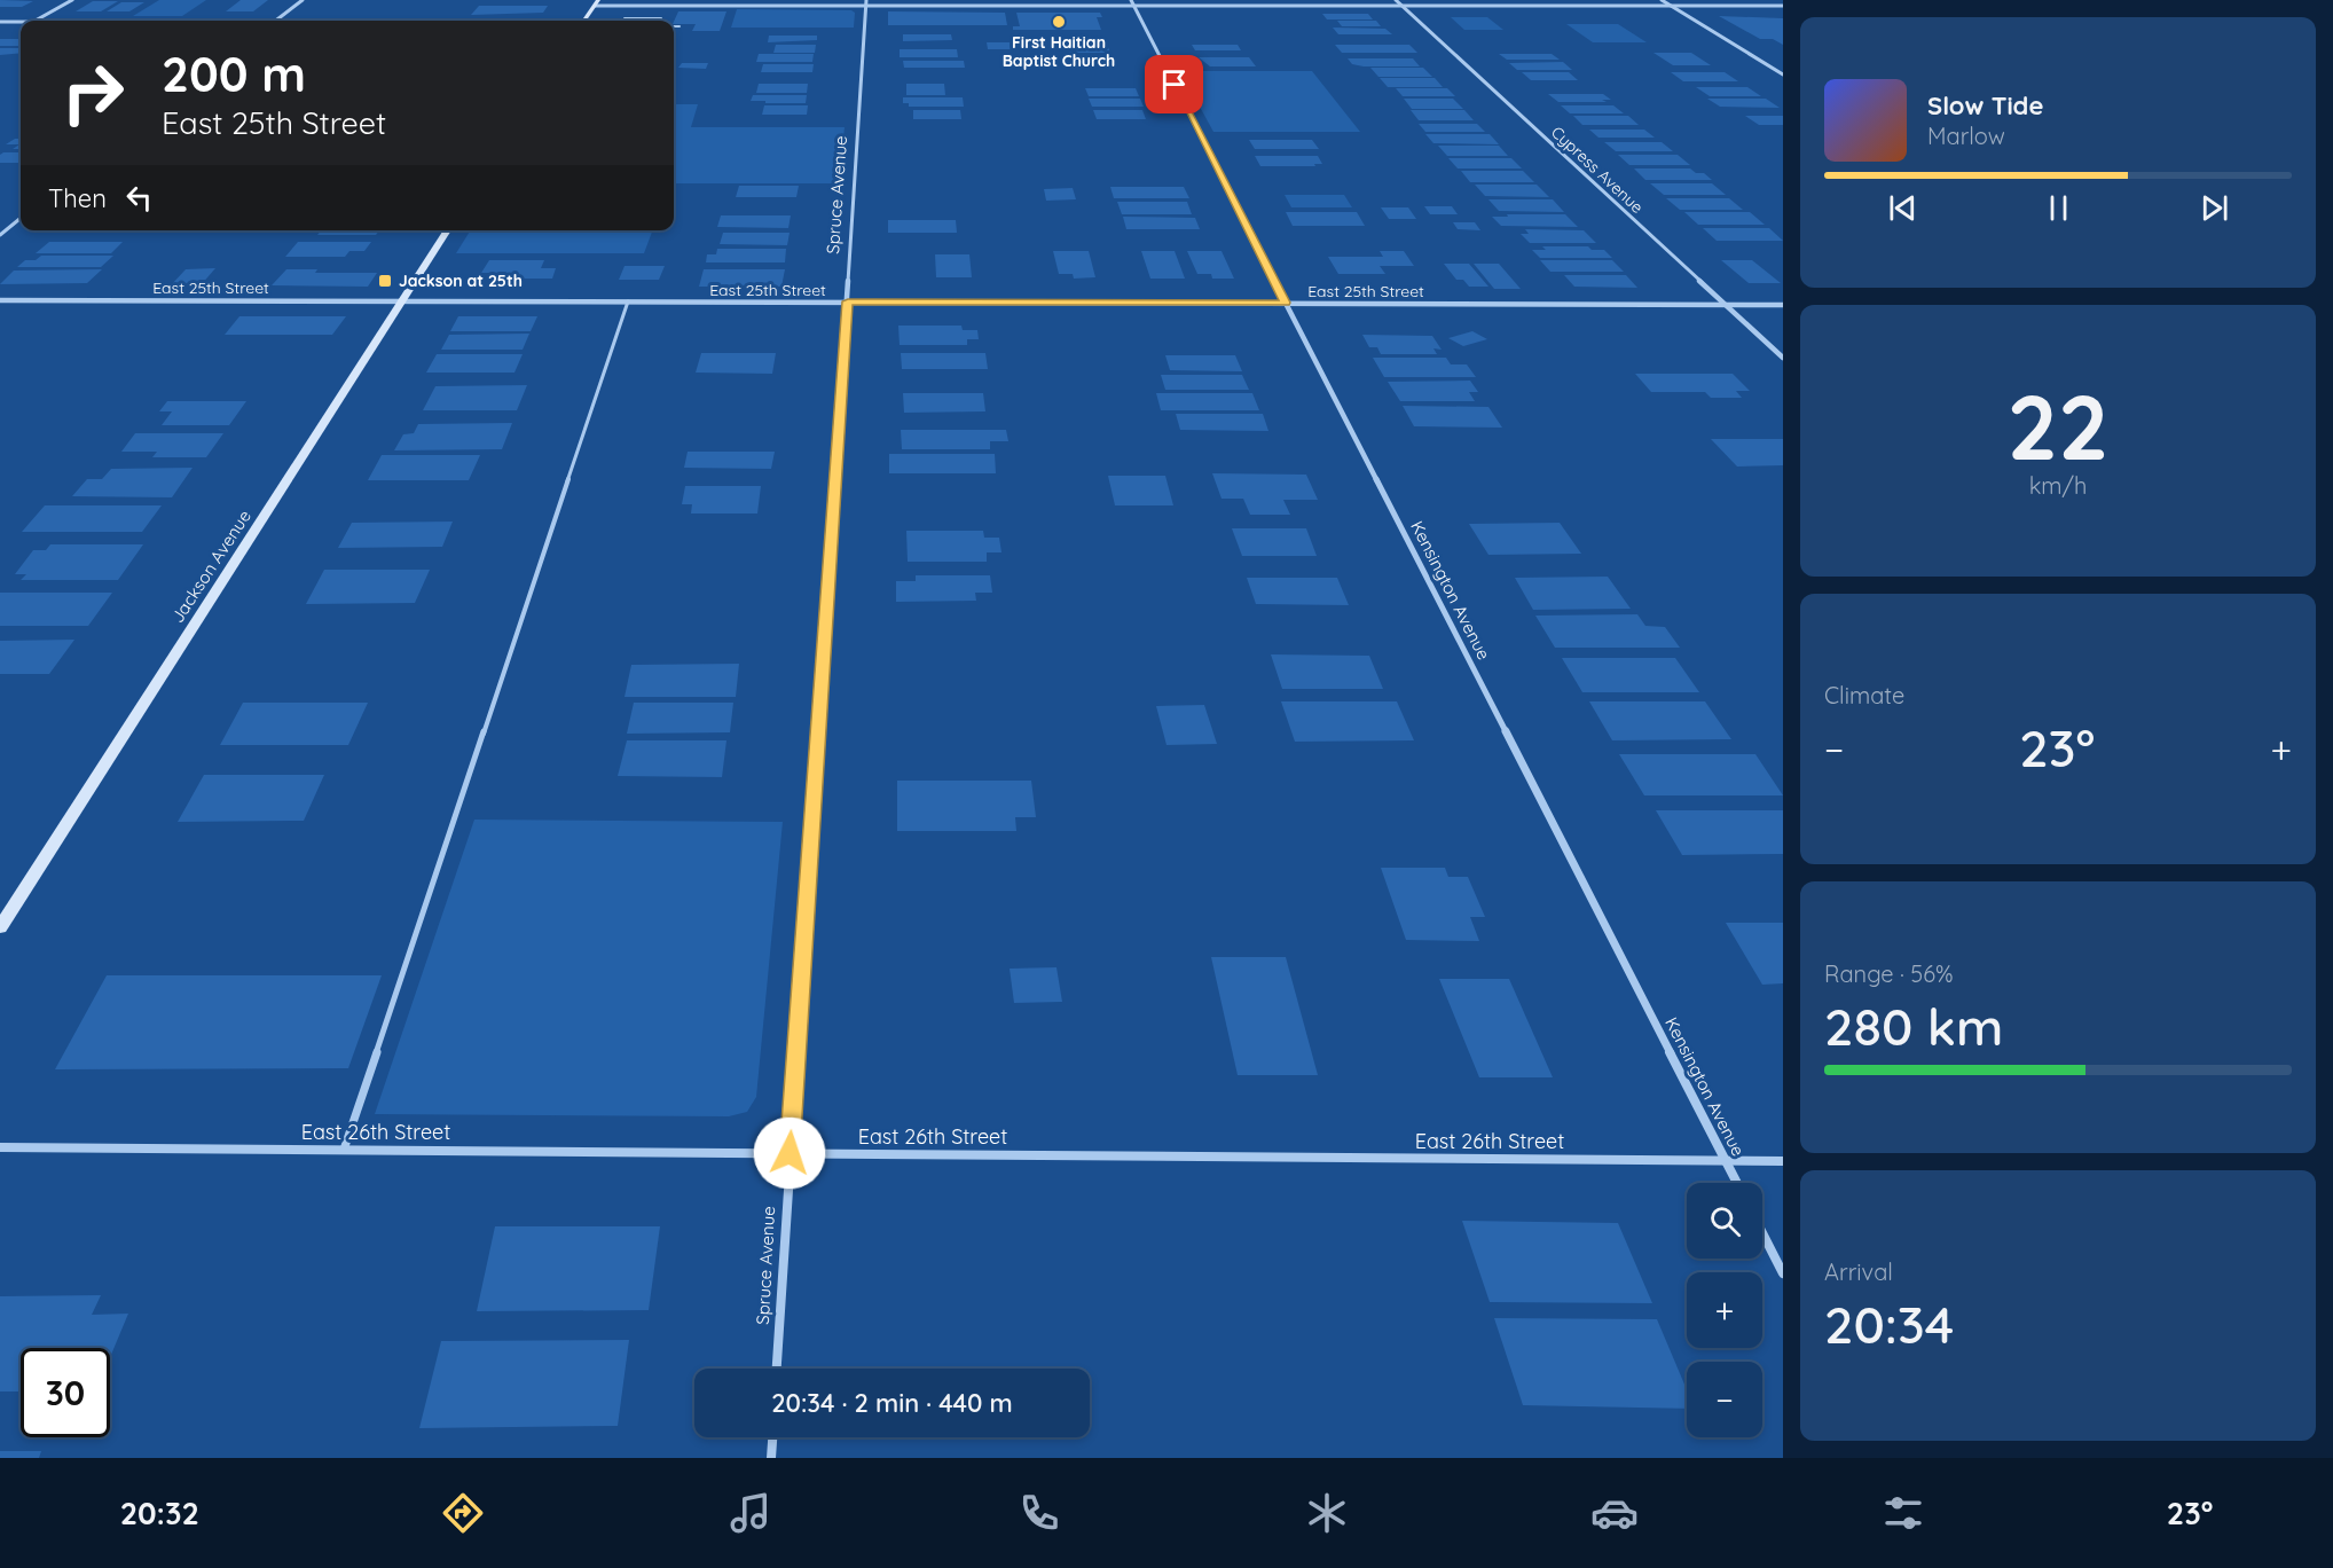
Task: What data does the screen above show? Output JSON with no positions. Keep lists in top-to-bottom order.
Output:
{
  "streets": {
    "street": [
      "Cypress Avenue",
      "Spruce Avenue",
      "East 25th Street",
      "Jackson Avenue",
      "Kensington Avenue",
      "East 26th Street"
    ]
  },
  "crossings": [
    ["Cypress Avenue", "East 25th Street"],
    ["Spruce Avenue", "East 25th Street"],
    ["Spruce Avenue", "East 26th Street"],
    ["East 25th Street", "Jackson Avenue"],
    ["East 25th Street", "Kensington Avenue"],
    ["Kensington Avenue", "East 26th Street"]
  ],
  "places": {
    "other": ["First Haitian Baptist Church"],
    "transit": ["Jackson at 25th"]
  },
  "page": {
    "turn": ["200 m", "East 25th Street"],
    "song": ["Slow Tide", "Marlow"],
    "then": "Then",
    "tile": [
      ["22", "km/h"],
      "Climate",
      ["Range · 56%", "280 km"],
      ["Arrival", "20:34"]
    ],
    "heat": ["−", "23°", "+"],
    "map_buttons": ["+", "−"],
    "limit": "30",
    "trip": "20:34 · 2 min · 440 m",
    "tabs": ["20:32", "23°"]
  }
}
